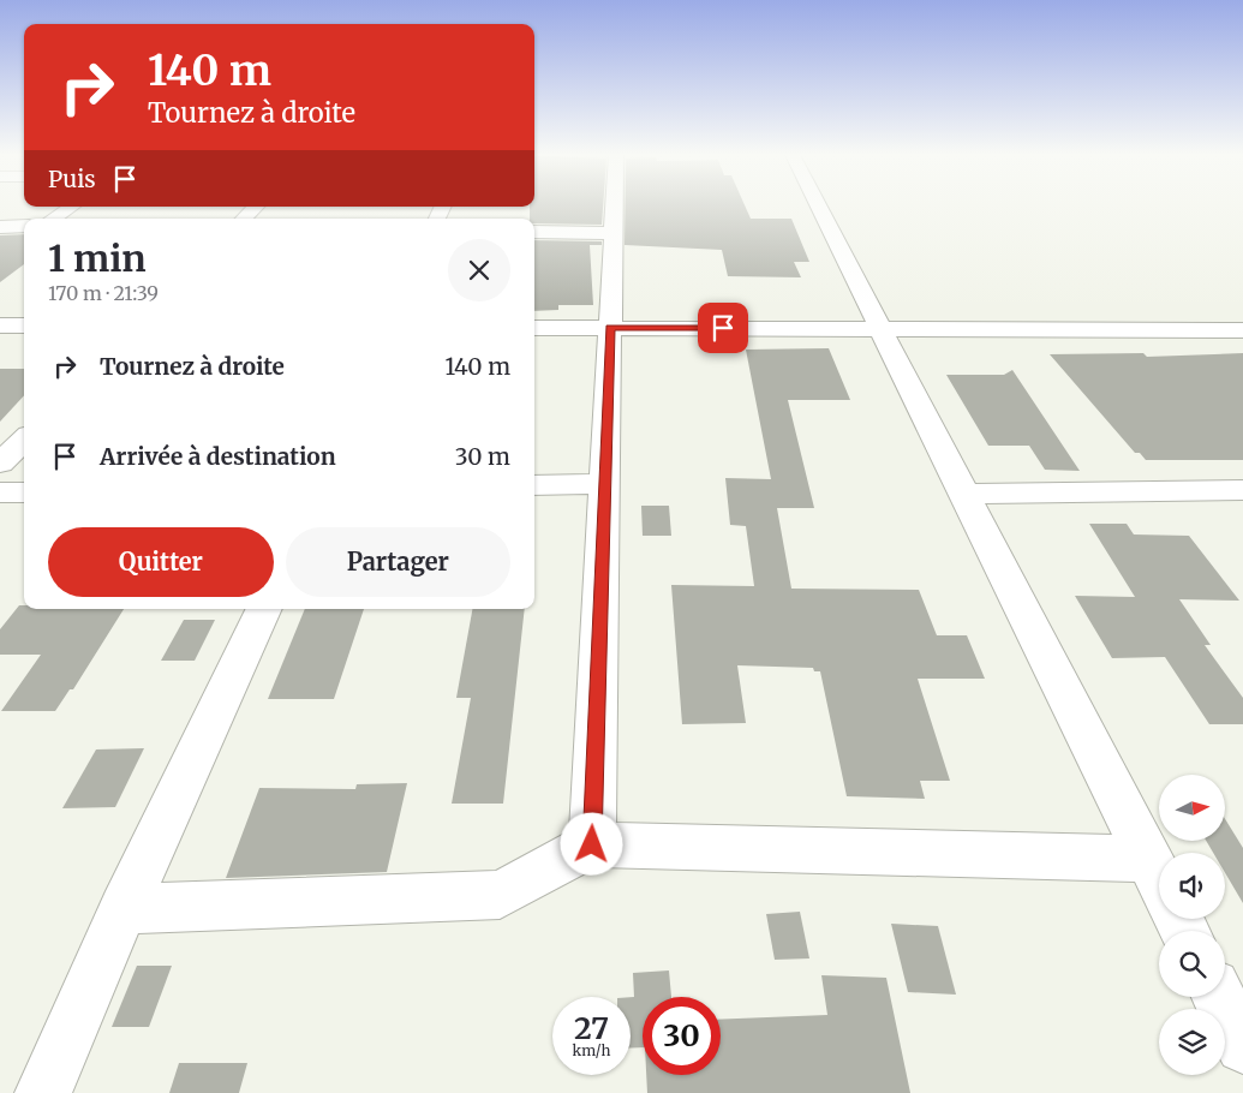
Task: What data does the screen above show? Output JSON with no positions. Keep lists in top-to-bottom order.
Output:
{
  "north": "right",
  "page": {
    "turn": ["140 m", "Tournez à droite"],
    "then": "Puis",
    "heading": ["1 min", "170 m · 21:39"],
    "list": [
      {
        "name": "Tournez à droite",
        "value": "140 m"
      },
      {
        "name": "Arrivée à destination",
        "value": "30 m"
      }
    ],
    "buttons": ["Quitter", "Partager"],
    "speed": "27 km/h",
    "limit": "30"
  }
}
